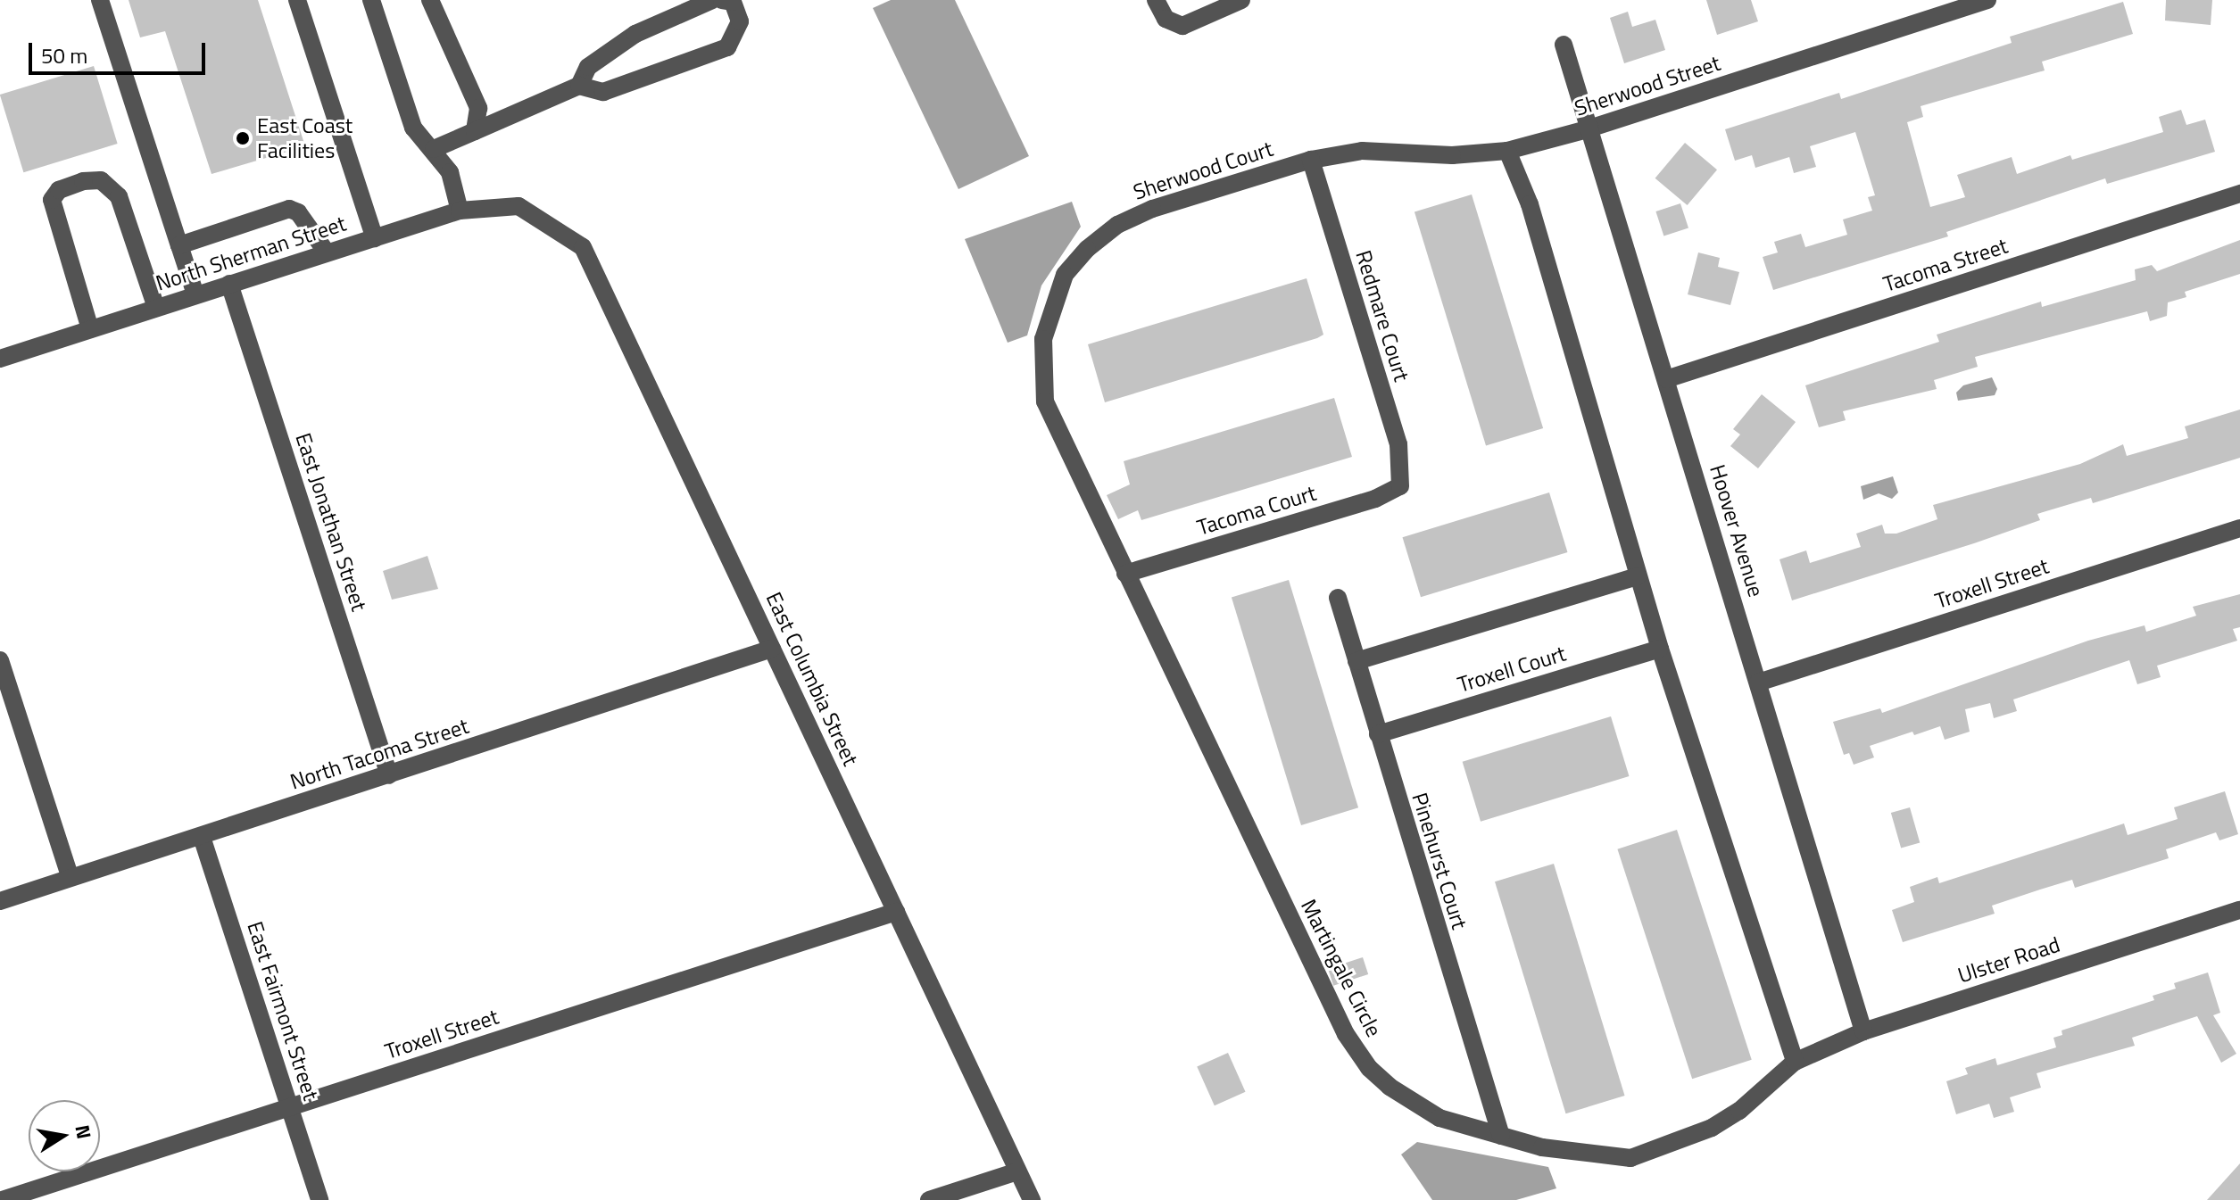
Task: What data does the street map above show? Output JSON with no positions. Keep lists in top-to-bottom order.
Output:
{
  "streets": {
    "street": [
      "Sherwood Street",
      "Sherwood Court",
      "North Sherman Street",
      "Tacoma Street",
      "Redmare Court",
      "Tacoma Court",
      "East Jonathan Street",
      "Hoover Avenue",
      "Troxell Street",
      "Troxell Court",
      "East Columbia Street",
      "North Tacoma Street",
      "Pinehurst Court",
      "Ulster Road",
      "Martingale Circle",
      "East Fairmont Street"
    ]
  },
  "crossings": [
    ["Sherwood Street", "Sherwood Court"],
    ["Sherwood Street", "Redmare Court"],
    ["Sherwood Street", "Hoover Avenue"],
    ["Sherwood Court", "Redmare Court"],
    ["Sherwood Court", "Tacoma Court"],
    ["Sherwood Court", "Martingale Circle"],
    ["North Sherman Street", "East Jonathan Street"],
    ["North Sherman Street", "East Columbia Street"],
    ["Tacoma Street", "Hoover Avenue"],
    ["Redmare Court", "Tacoma Court"],
    ["Tacoma Court", "Martingale Circle"],
    ["East Jonathan Street", "North Tacoma Street"],
    ["Hoover Avenue", "Troxell Street"],
    ["Hoover Avenue", "Ulster Road"],
    ["Troxell Street", "East Columbia Street"],
    ["Troxell Street", "East Fairmont Street"],
    ["Troxell Court", "Pinehurst Court"],
    ["East Columbia Street", "North Tacoma Street"],
    ["North Tacoma Street", "East Fairmont Street"],
    ["Pinehurst Court", "Martingale Circle"],
    ["Ulster Road", "Martingale Circle"]
  ],
  "places": ["East Coast Facilities"],
  "scale_bar": "50 m",
  "north": "right"
}
